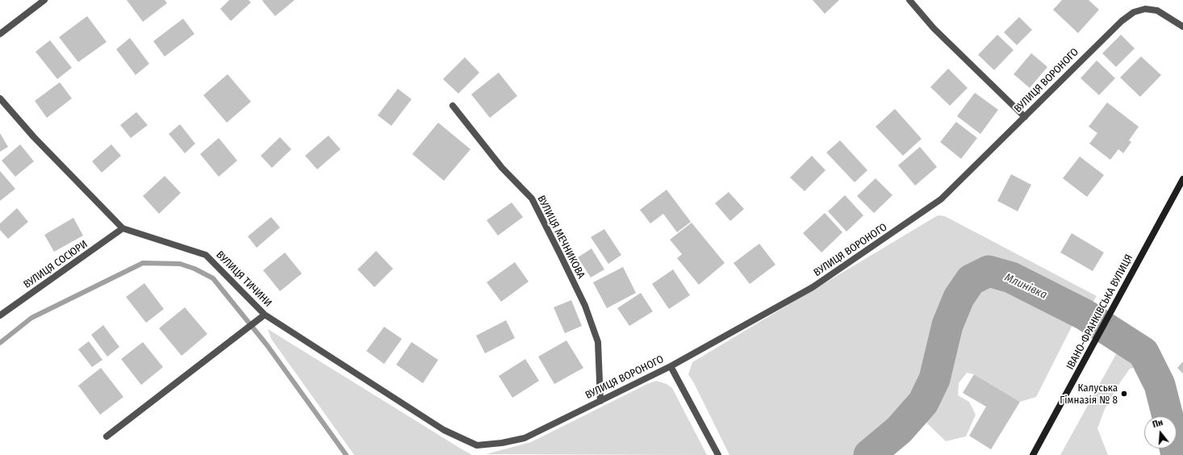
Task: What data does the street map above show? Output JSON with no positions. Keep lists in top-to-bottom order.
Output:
{
  "streets": {
    "main road": ["ІВАНО-ФРАНКІВСЬКА ВУЛИЦЯ"],
    "street": [
      "ВУЛИЦЯ ВОРОНОГО",
      "ВУЛИЦЯ МЕЧНИКОВА",
      "ВУЛИЦЯ СОСЮРИ",
      "ВУЛИЦЯ ТИЧИНИ"
    ]
  },
  "crossings": [
    ["ВУЛИЦЯ ВОРОНОГО", "ВУЛИЦЯ МЕЧНИКОВА"],
    ["ВУЛИЦЯ ВОРОНОГО", "ВУЛИЦЯ ТИЧИНИ"],
    ["ВУЛИЦЯ СОСЮРИ", "ВУЛИЦЯ ТИЧИНИ"]
  ],
  "water": ["Млинівка"],
  "places": ["Калуська Гімназія № 8"],
  "north": "top"
}
